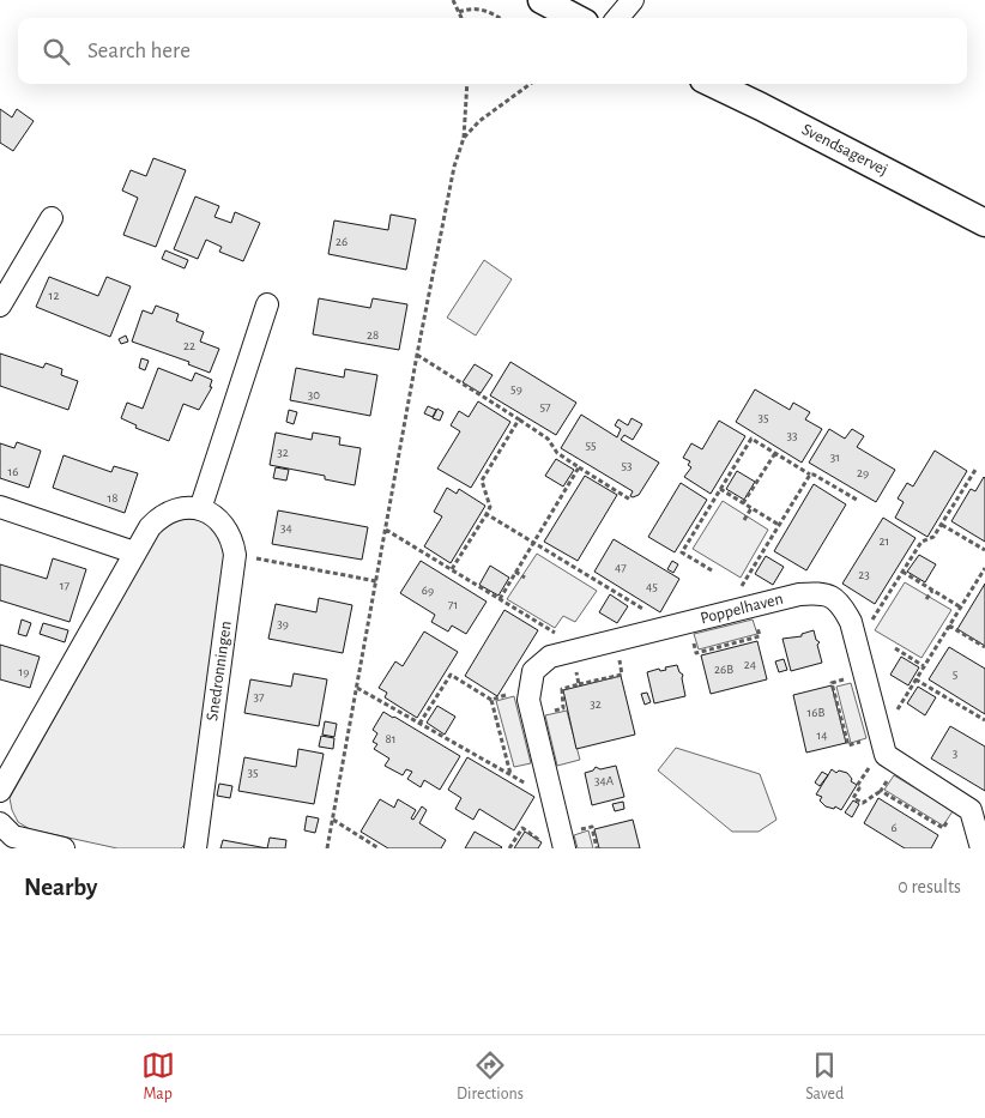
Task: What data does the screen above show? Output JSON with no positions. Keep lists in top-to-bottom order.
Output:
{
  "streets": {
    "street": ["Svendsagervej", "Poppelhaven", "Snedronningen"]
  },
  "house_numbers": [
    "26",
    "12",
    "28",
    "22",
    "59",
    "30",
    "57",
    "35",
    "33",
    "55",
    "32",
    "31",
    "53",
    "16",
    "29",
    "18",
    "34",
    "21",
    "47",
    "23",
    "17",
    "45",
    "69",
    "71",
    "39",
    "24",
    "26B",
    "19",
    "5",
    "37",
    "32",
    "16B",
    "14",
    "81",
    "3",
    "35",
    "34A",
    "6"
  ],
  "page": {
    "search": "Search here",
    "heading": ["Nearby", "0 results"],
    "nav": ["Map", "Directions", "Saved"]
  }
}
